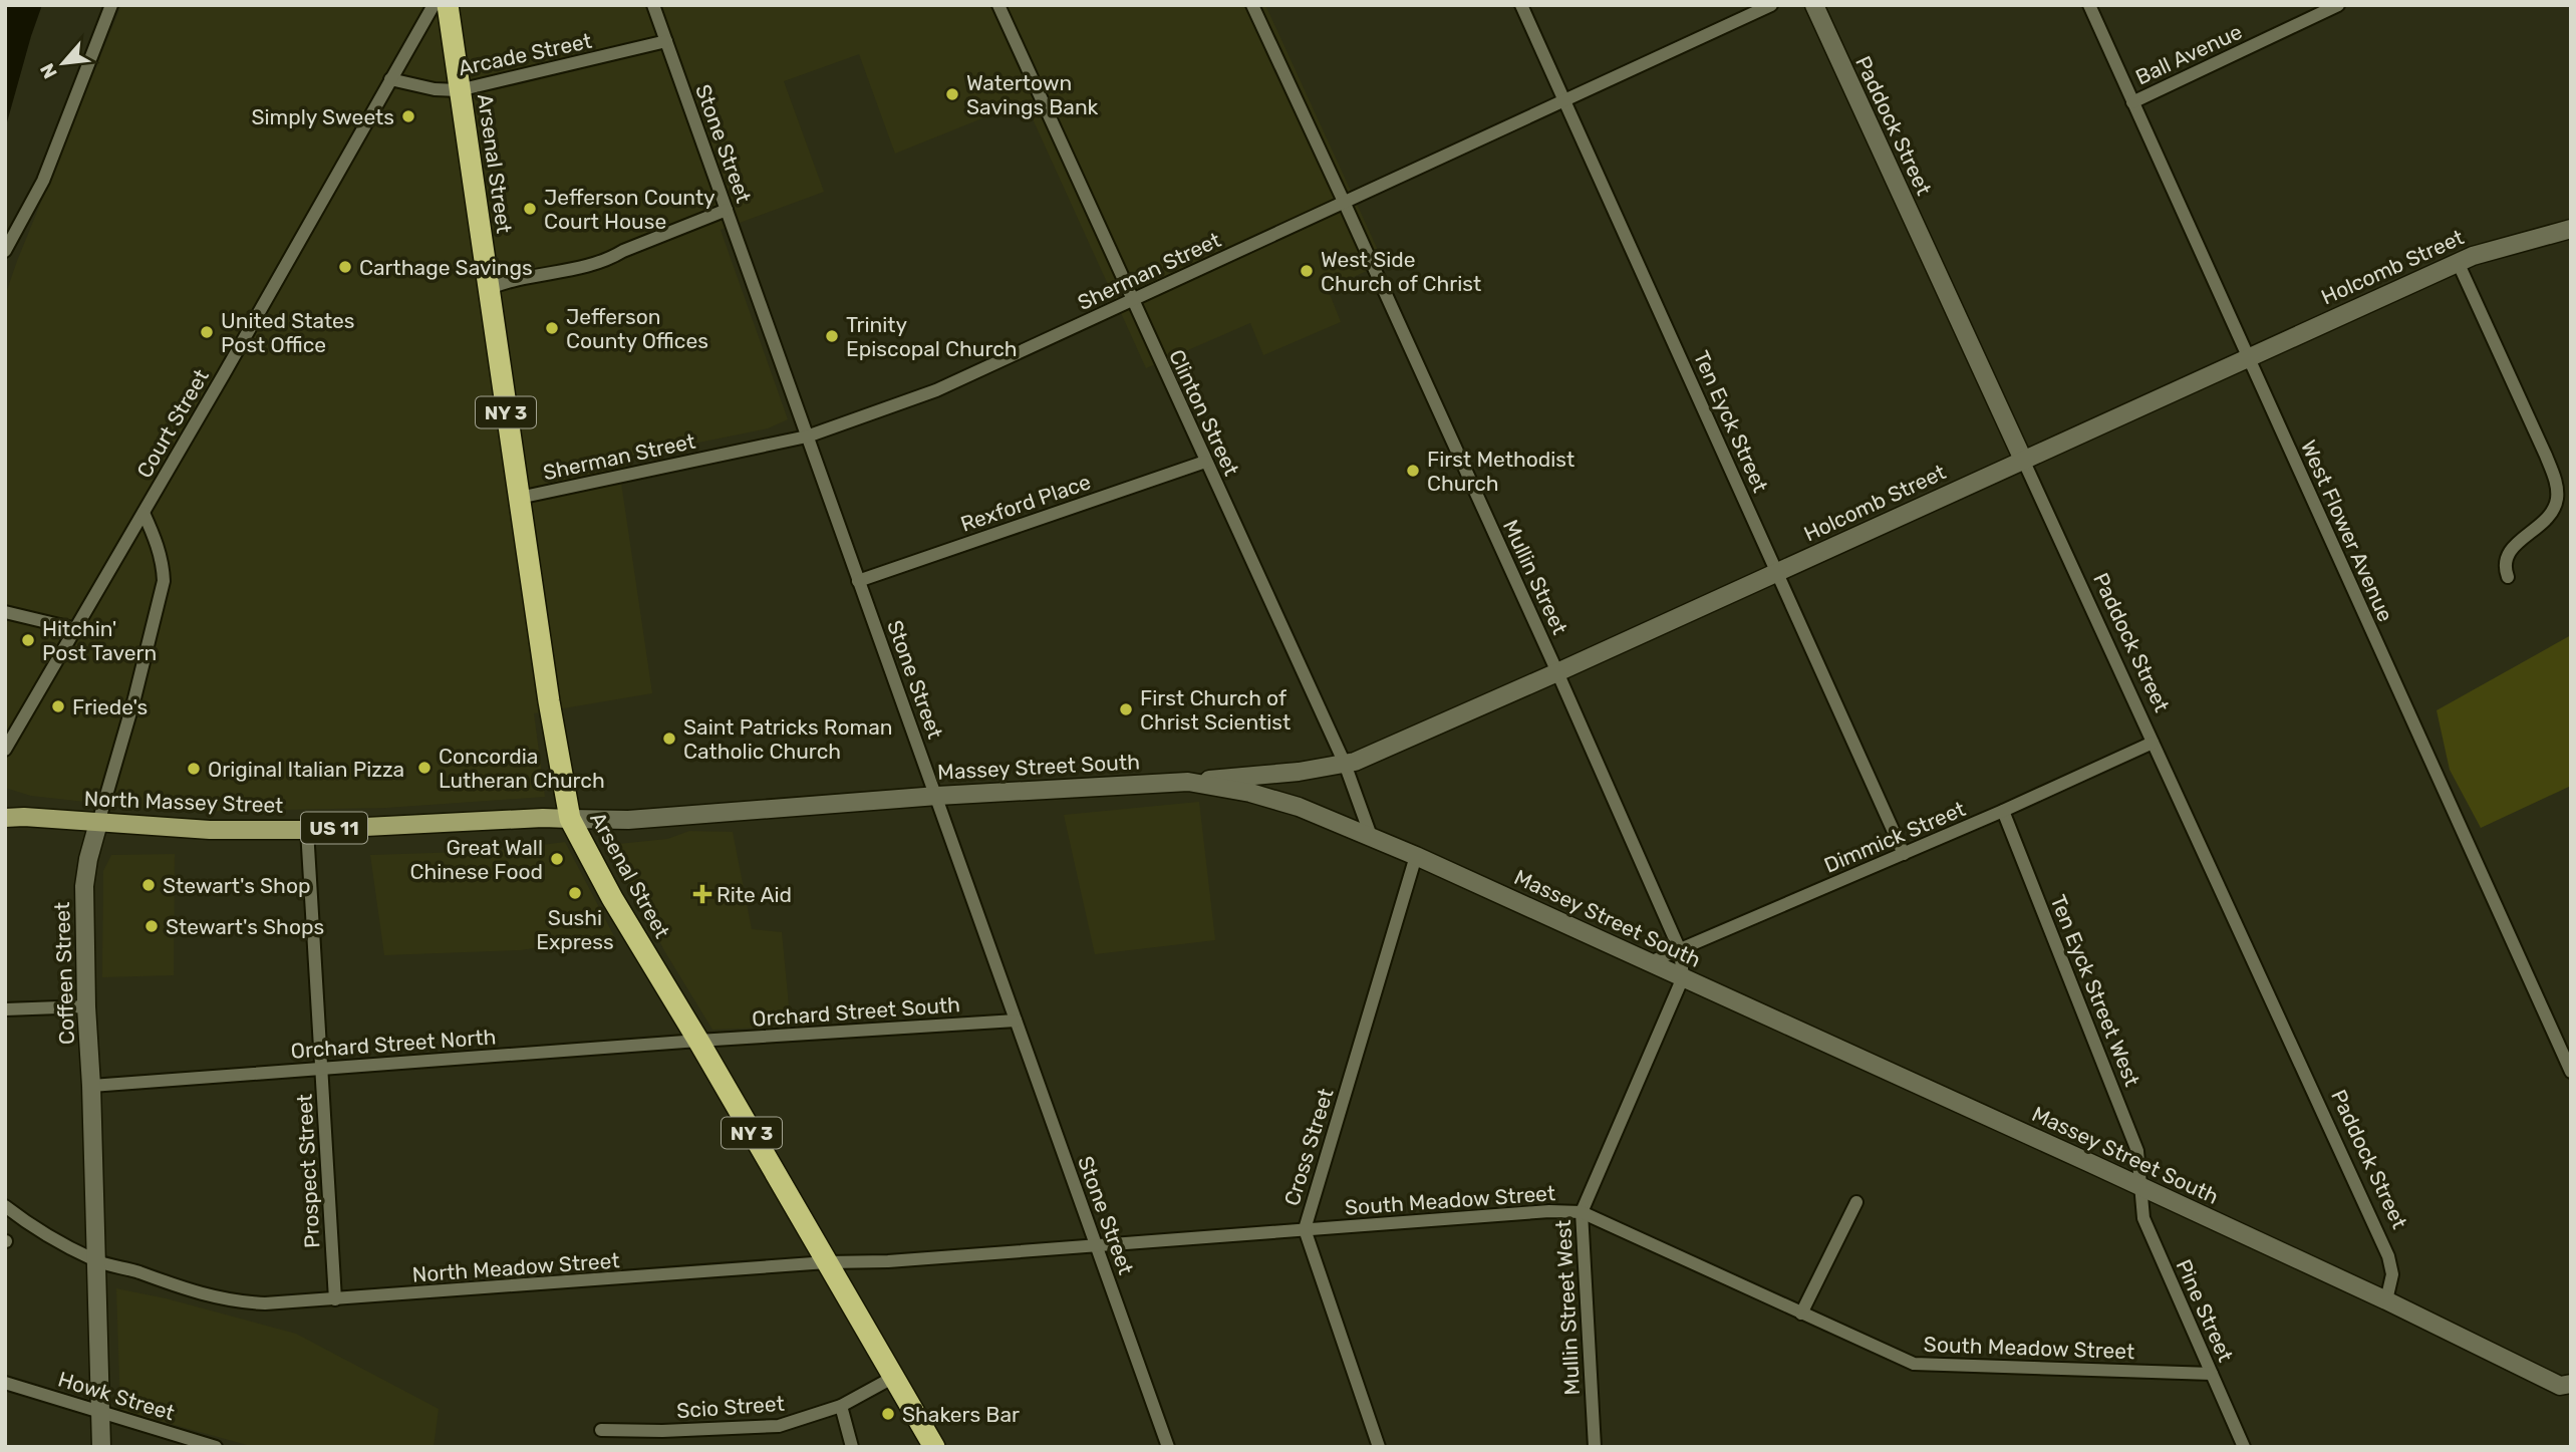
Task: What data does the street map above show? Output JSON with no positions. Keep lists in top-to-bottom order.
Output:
{
  "streets": {
    "highway": ["Arsenal Street", "NY 3"],
    "main road": [
      "Paddock Street",
      "Holcomb Street",
      "Massey Street South",
      "North Massey Street",
      "US 11",
      "Coffeen Street"
    ],
    "street": [
      "Arcade Street",
      "Ball Avenue",
      "Stone Street",
      "Sherman Street",
      "Clinton Street",
      "Ten Eyck Street",
      "Court Street",
      "Rexford Place",
      "West Flower Avenue",
      "Mullin Street",
      "Dimmick Street",
      "Ten Eyck Street West",
      "Orchard Street South",
      "Orchard Street North",
      "Cross Street",
      "Prospect Street",
      "South Meadow Street",
      "North Meadow Street",
      "Mullin Street West",
      "Pine Street",
      "Howk Street",
      "Scio Street"
    ]
  },
  "crossings": [
    ["Arcade Street", "Stone Street"],
    ["Arcade Street", "Arsenal Street"],
    ["Arcade Street", "Court Street"],
    ["Ball Avenue", "West Flower Avenue"],
    ["Paddock Street", "Holcomb Street"],
    ["Paddock Street", "Massey Street South"],
    ["Paddock Street", "Dimmick Street"],
    ["Stone Street", "Sherman Street"],
    ["Stone Street", "Rexford Place"],
    ["Stone Street", "Massey Street South"],
    ["Stone Street", "Orchard Street South"],
    ["Stone Street", "South Meadow Street"],
    ["Arsenal Street", "Sherman Street"],
    ["Arsenal Street", "Massey Street South"],
    ["Arsenal Street", "North Massey Street"],
    ["Arsenal Street", "Orchard Street South"],
    ["Arsenal Street", "Orchard Street North"],
    ["Arsenal Street", "South Meadow Street"],
    ["Arsenal Street", "North Meadow Street"],
    ["Arsenal Street", "Scio Street"],
    ["Holcomb Street", "Clinton Street"],
    ["Holcomb Street", "Ten Eyck Street"],
    ["Holcomb Street", "West Flower Avenue"],
    ["Holcomb Street", "Mullin Street"],
    ["Holcomb Street", "Massey Street South"],
    ["Sherman Street", "Clinton Street"],
    ["Sherman Street", "Ten Eyck Street"],
    ["Sherman Street", "Mullin Street"],
    ["Clinton Street", "Rexford Place"],
    ["Clinton Street", "Massey Street South"],
    ["Ten Eyck Street", "Dimmick Street"],
    ["Court Street", "Coffeen Street"],
    ["Mullin Street", "Massey Street South"],
    ["Mullin Street", "Dimmick Street"],
    ["Mullin Street", "Mullin Street West"],
    ["Massey Street South", "North Massey Street"],
    ["Massey Street South", "Dimmick Street"],
    ["Massey Street South", "Ten Eyck Street West"],
    ["Massey Street South", "Cross Street"],
    ["Massey Street South", "Mullin Street West"],
    ["Massey Street South", "Pine Street"],
    ["North Massey Street", "Coffeen Street"],
    ["North Massey Street", "Prospect Street"],
    ["Dimmick Street", "Ten Eyck Street West"],
    ["Coffeen Street", "Orchard Street North"],
    ["Coffeen Street", "North Meadow Street"],
    ["Coffeen Street", "Howk Street"],
    ["Ten Eyck Street West", "Pine Street"],
    ["Orchard Street South", "Orchard Street North"],
    ["Orchard Street North", "Prospect Street"],
    ["Cross Street", "South Meadow Street"],
    ["Prospect Street", "North Meadow Street"],
    ["South Meadow Street", "North Meadow Street"],
    ["South Meadow Street", "Mullin Street West"],
    ["South Meadow Street", "Pine Street"]
  ],
  "places": {
    "other": [
      "Watertown Savings Bank",
      "Simply Sweets",
      "Jefferson County Court House",
      "Carthage Savings",
      "West Side Church of Christ",
      "Jefferson County Offices",
      "United States Post Office",
      "Trinity Episcopal Church",
      "First Methodist Church",
      "Hitchin' Post Tavern",
      "Friede's",
      "First Church of Christ Scientist",
      "Saint Patricks Roman Catholic Church",
      "Concordia Lutheran Church",
      "Original Italian Pizza",
      "Great Wall Chinese Food",
      "Stewart's Shop",
      "Sushi Express",
      "Stewart's Shops",
      "Shakers Bar"
    ],
    "health": ["Rite Aid"]
  },
  "north": "bottom left"
}
